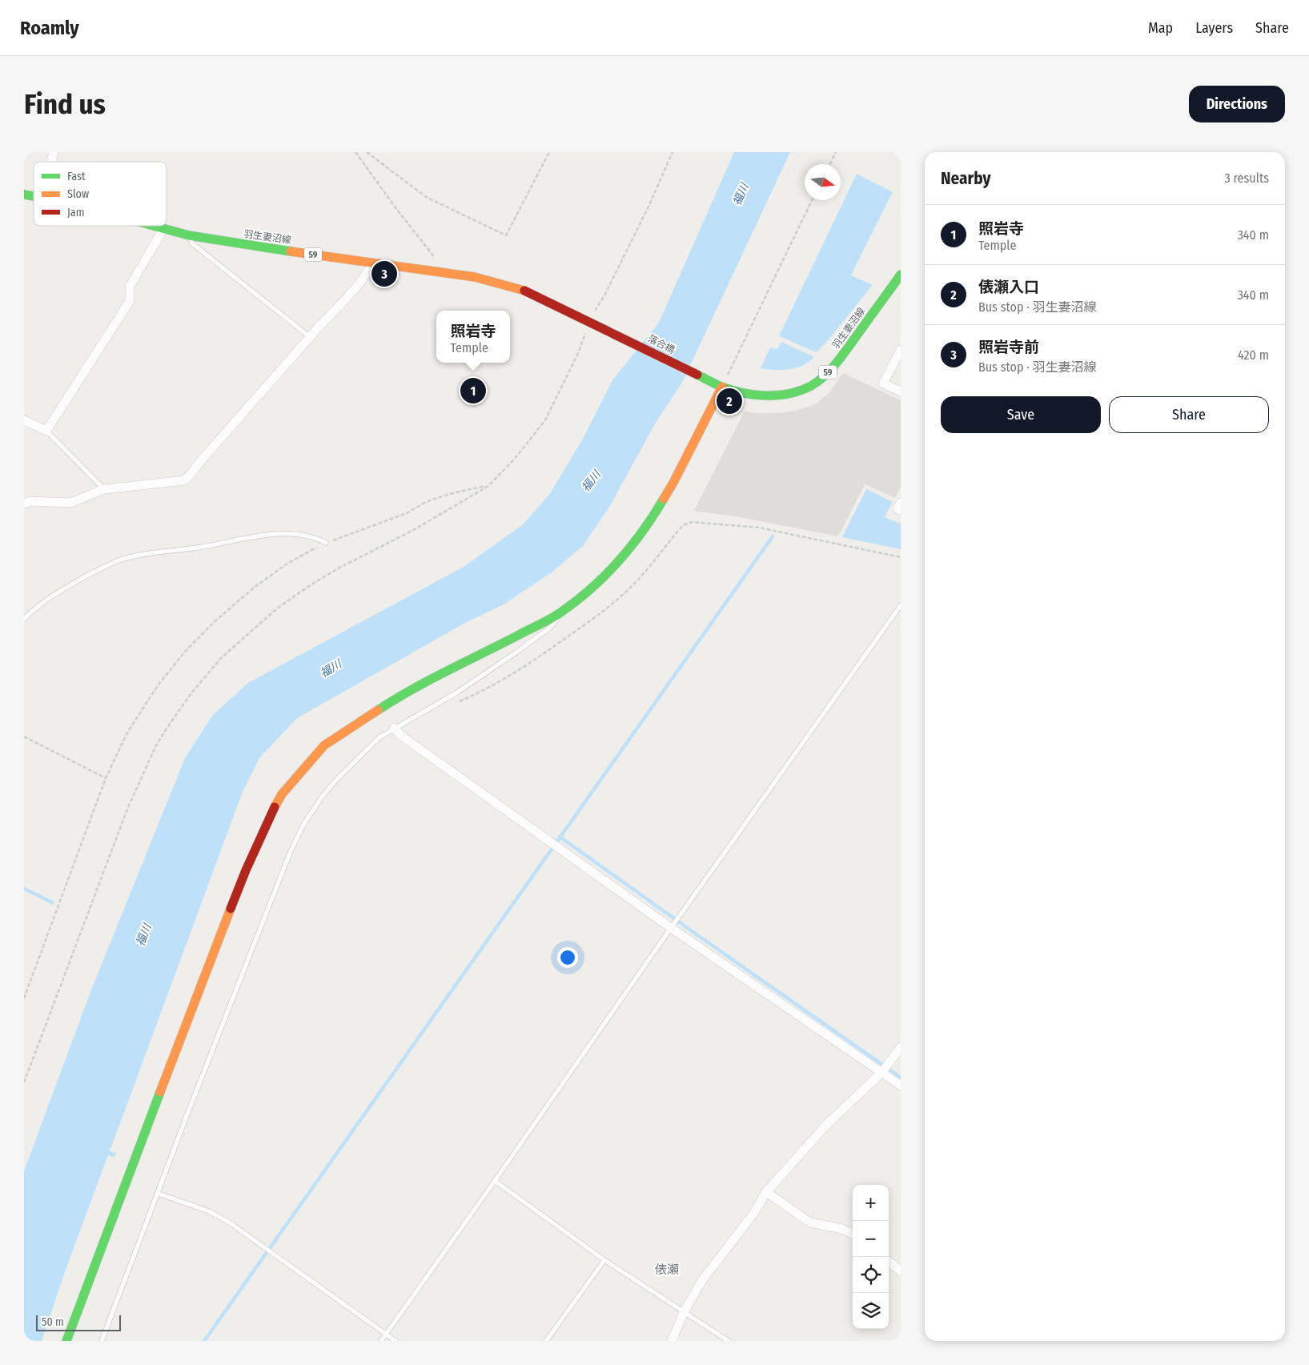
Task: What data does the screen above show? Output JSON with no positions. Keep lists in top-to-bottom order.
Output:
{
  "streets": {
    "street": ["羽生妻沼線", "59", "落合橋"]
  },
  "crossings": [
    ["羽生妻沼線", "落合橋"]
  ],
  "districts": ["俵瀬"],
  "water": ["福川"],
  "legend": ["Fast", "Slow", "Jam"],
  "scale_bar": "50 m",
  "north": "right",
  "page": {
    "header": "Roamly",
    "nav": ["Map", "Layers", "Share"],
    "buttons": [
      "Directions",
      ["Save", "Share"]
    ],
    "title": "Find us",
    "heading": ["Nearby", "3 results"],
    "list": [
      {
        "mark": "1",
        "name": "照岩寺",
        "note": "Temple",
        "value": "340 m"
      },
      {
        "mark": "2",
        "name": "俵瀬入口",
        "note": "Bus stop · 羽生妻沼線",
        "value": "340 m"
      },
      {
        "mark": "3",
        "name": "照岩寺前",
        "note": "Bus stop · 羽生妻沼線",
        "value": "420 m"
      }
    ],
    "pins": ["3", "1", "2"],
    "popup": ["照岩寺", "Temple"],
    "map_buttons": ["+", "−"],
    "scale": "50 m"
  }
}
